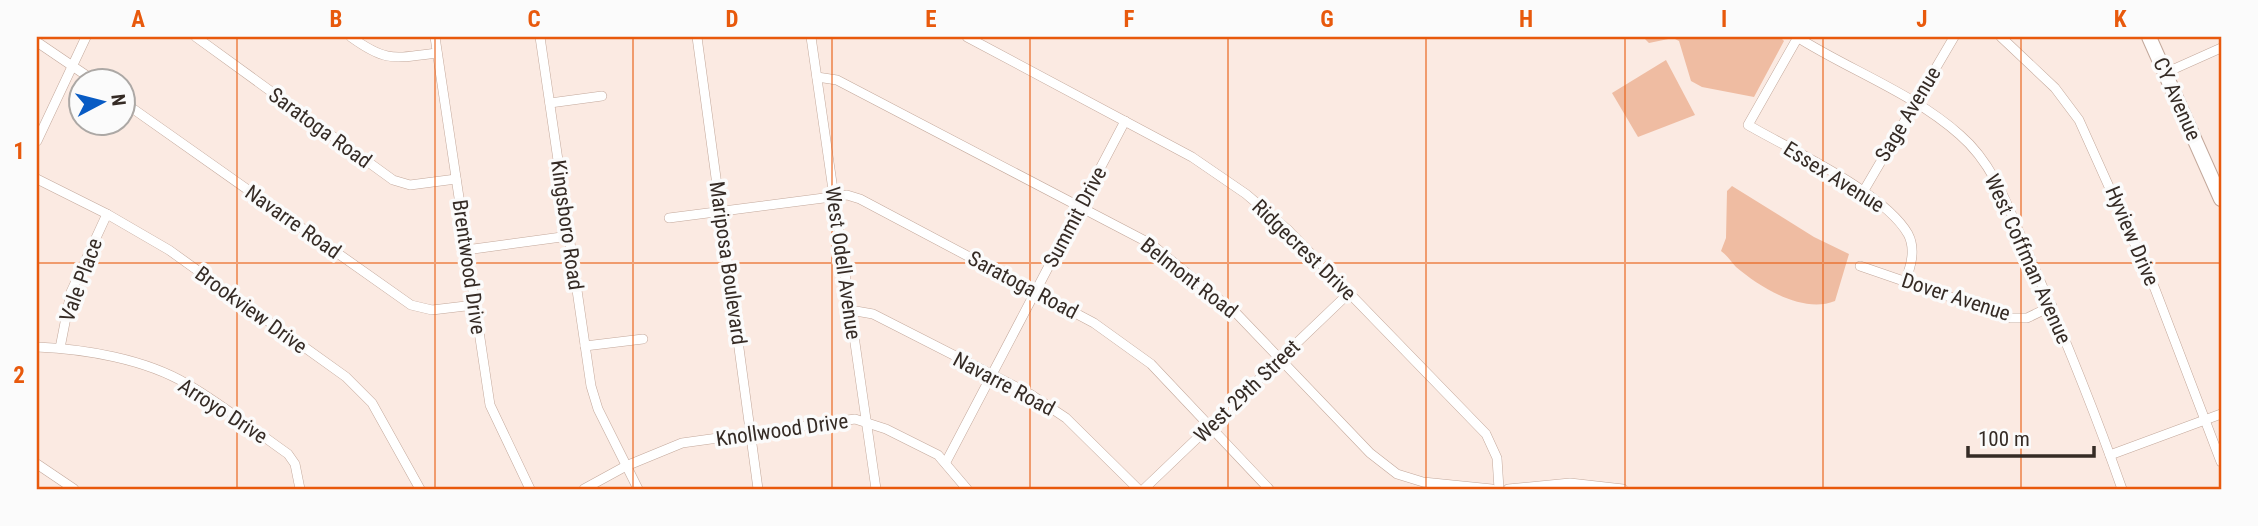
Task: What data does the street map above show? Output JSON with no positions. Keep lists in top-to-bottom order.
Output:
{
  "streets": {
    "main road": ["CY Avenue"],
    "street": [
      "Sage Avenue",
      "Saratoga Road",
      "Essex Avenue",
      "Summit Drive",
      "Navarre Road",
      "Kingsboro Road",
      "Hyview Drive",
      "Ridgecrest Drive",
      "West Coffman Avenue",
      "Mariposa Boulevard",
      "West Odell Avenue",
      "Brentwood Drive",
      "Belmont Road",
      "Vale Place",
      "Dover Avenue",
      "Brookview Drive",
      "West 29th Street",
      "Arroyo Drive",
      "Knollwood Drive"
    ]
  },
  "crossings": [
    ["Sage Avenue", "Essex Avenue"],
    ["Sage Avenue", "West Coffman Avenue"],
    ["Saratoga Road", "Summit Drive"],
    ["Saratoga Road", "Mariposa Boulevard"],
    ["Saratoga Road", "West Odell Avenue"],
    ["Saratoga Road", "Brentwood Drive"],
    ["Saratoga Road", "West 29th Street"],
    ["Essex Avenue", "West Coffman Avenue"],
    ["Essex Avenue", "Dover Avenue"],
    ["Summit Drive", "Navarre Road"],
    ["Summit Drive", "Ridgecrest Drive"],
    ["Summit Drive", "Belmont Road"],
    ["Summit Drive", "Knollwood Drive"],
    ["Navarre Road", "West Odell Avenue"],
    ["Navarre Road", "Brentwood Drive"],
    ["Kingsboro Road", "Knollwood Drive"],
    ["Ridgecrest Drive", "West 29th Street"],
    ["West Coffman Avenue", "Dover Avenue"],
    ["Mariposa Boulevard", "Knollwood Drive"],
    ["West Odell Avenue", "Belmont Road"],
    ["West Odell Avenue", "Knollwood Drive"],
    ["Belmont Road", "West 29th Street"],
    ["Vale Place", "Brookview Drive"],
    ["Vale Place", "Arroyo Drive"]
  ],
  "scale_bar": "100 m",
  "north": "right",
  "grid": {
    "columns": [
      "A",
      "B",
      "C",
      "D",
      "E",
      "F",
      "G",
      "H",
      "I",
      "J",
      "K"
    ],
    "rows": ["1", "2"]
  }
}
